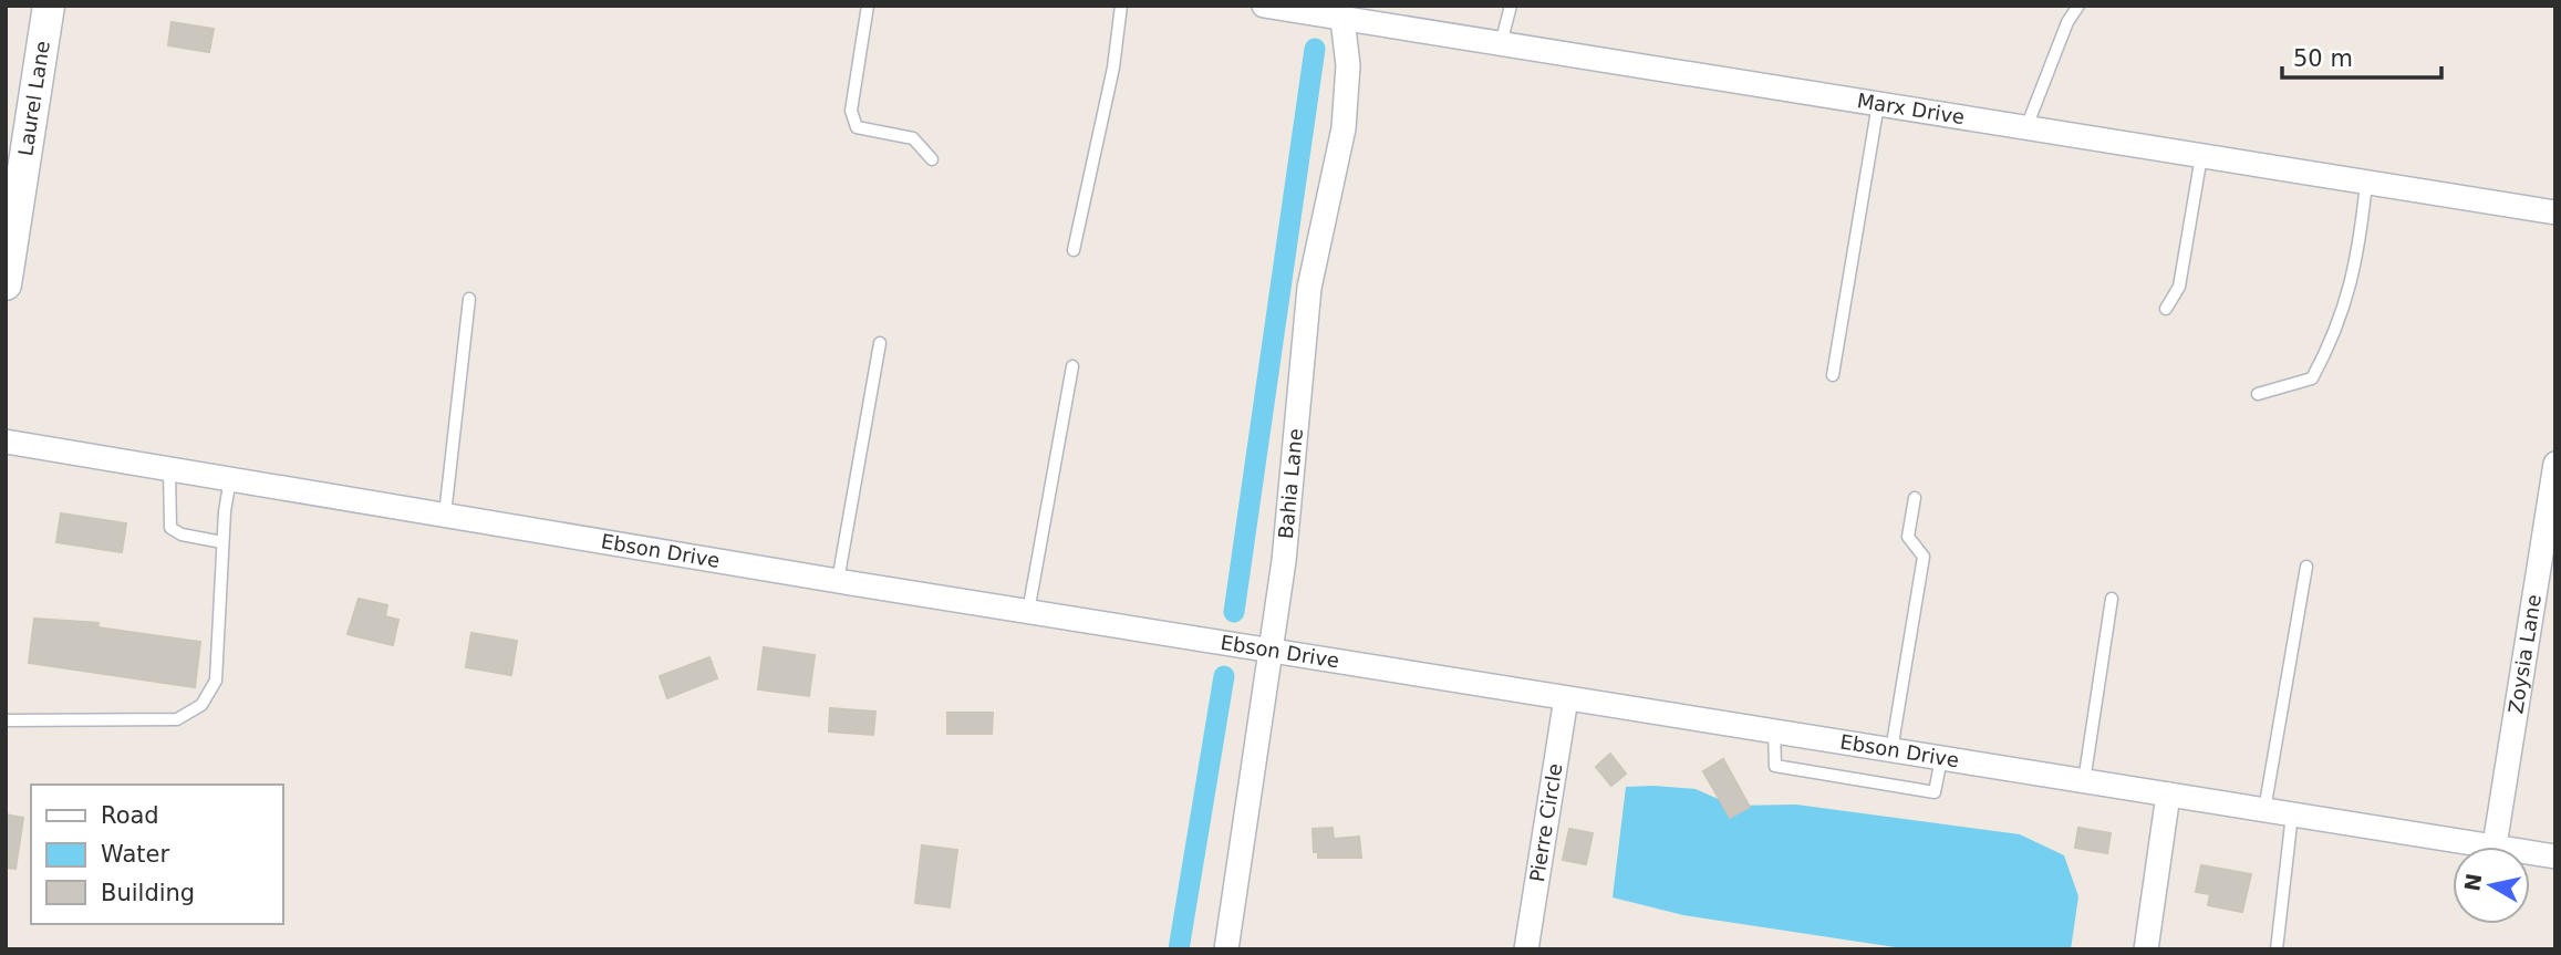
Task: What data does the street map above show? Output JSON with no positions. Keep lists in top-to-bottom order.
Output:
{
  "streets": {
    "street": [
      "Laurel Lane",
      "Marx Drive",
      "Bahia Lane",
      "Ebson Drive",
      "Zoysia Lane",
      "Pierre Circle"
    ]
  },
  "crossings": [
    ["Marx Drive", "Bahia Lane"],
    ["Bahia Lane", "Ebson Drive"],
    ["Ebson Drive", "Zoysia Lane"],
    ["Ebson Drive", "Pierre Circle"]
  ],
  "legend": ["Road", "Water", "Building"],
  "scale_bar": "50 m",
  "north": "left"
}
